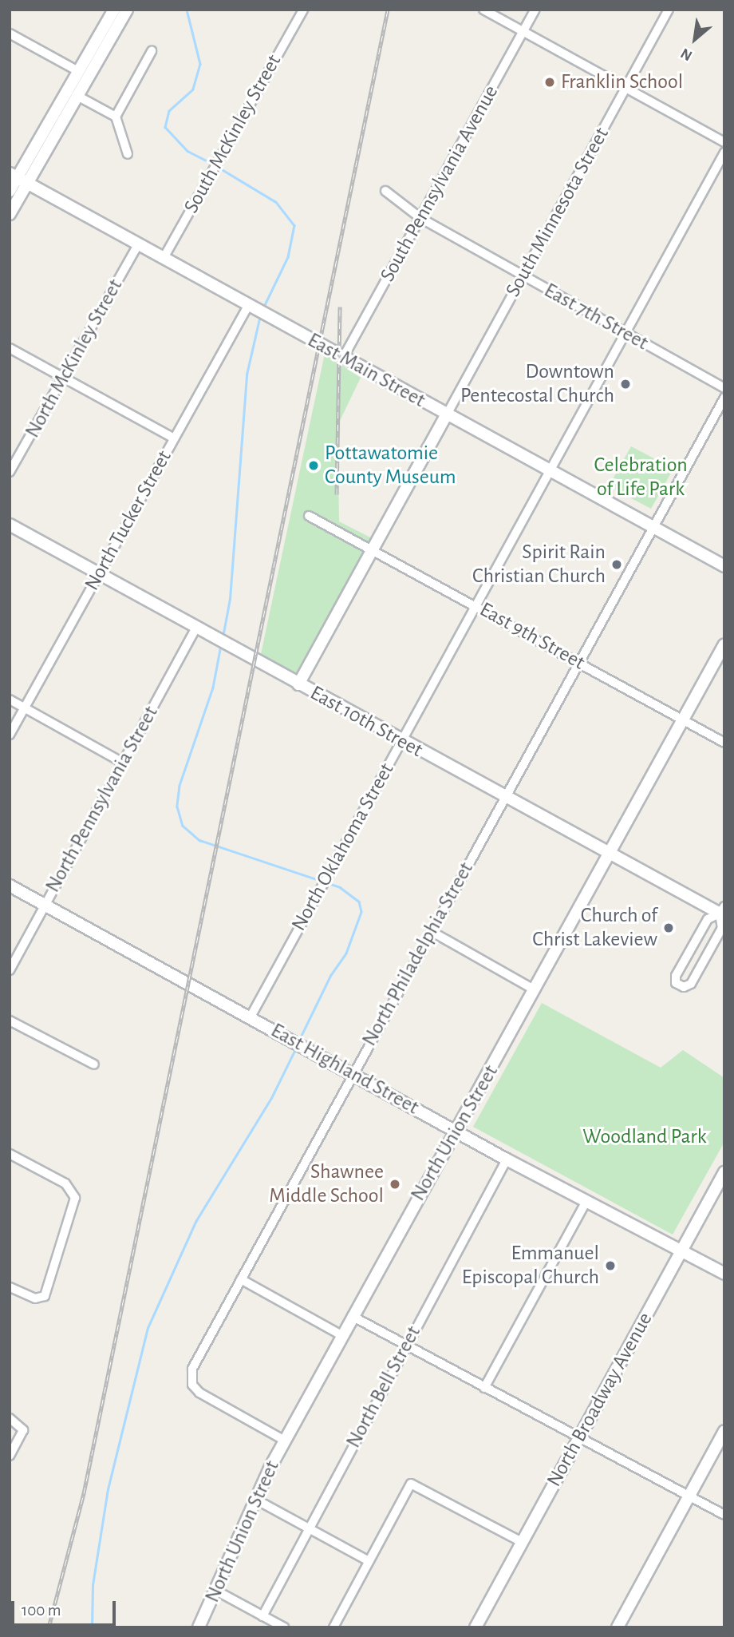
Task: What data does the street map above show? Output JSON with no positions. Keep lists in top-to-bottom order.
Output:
{
  "streets": {
    "street": [
      "South McKinley Street",
      "South Pennsylvania Avenue",
      "South Minnesota Street",
      "East 7th Street",
      "North McKinley Street",
      "East Main Street",
      "North Tucker Street",
      "East 9th Street",
      "East 10th Street",
      "North Pennsylvania Street",
      "North Oklahoma Street",
      "North Philadelphia Street",
      "East Highland Street",
      "North Union Street",
      "North Bell Street",
      "North Broadway Avenue"
    ]
  },
  "crossings": [
    ["South McKinley Street", "East Main Street"],
    ["South Pennsylvania Avenue", "East 7th Street"],
    ["South Pennsylvania Avenue", "East Main Street"],
    ["South Minnesota Street", "East 7th Street"],
    ["South Minnesota Street", "East Main Street"],
    ["East 7th Street", "North Oklahoma Street"],
    ["North McKinley Street", "East Main Street"],
    ["East Main Street", "North Tucker Street"],
    ["East Main Street", "North Oklahoma Street"],
    ["East Main Street", "North Philadelphia Street"],
    ["North Tucker Street", "East 10th Street"],
    ["East 9th Street", "North Oklahoma Street"],
    ["East 9th Street", "North Philadelphia Street"],
    ["East 9th Street", "North Union Street"],
    ["East 10th Street", "North Pennsylvania Street"],
    ["East 10th Street", "North Oklahoma Street"],
    ["East 10th Street", "North Philadelphia Street"],
    ["East 10th Street", "North Union Street"],
    ["North Pennsylvania Street", "East Highland Street"],
    ["North Oklahoma Street", "East Highland Street"],
    ["North Philadelphia Street", "East Highland Street"],
    ["North Philadelphia Street", "North Union Street"],
    ["East Highland Street", "North Union Street"],
    ["East Highland Street", "North Bell Street"],
    ["East Highland Street", "North Broadway Avenue"]
  ],
  "parks": ["Celebration of Life Park", "Woodland Park"],
  "places": [
    "Franklin School",
    "Downtown Pentecostal Church",
    "Pottawatomie County Museum",
    "Spirit Rain Christian Church",
    "Church of Christ Lakeview",
    "Shawnee Middle School",
    "Emmanuel Episcopal Church"
  ],
  "scale_bar": "100 m",
  "north": "bottom left"
}
